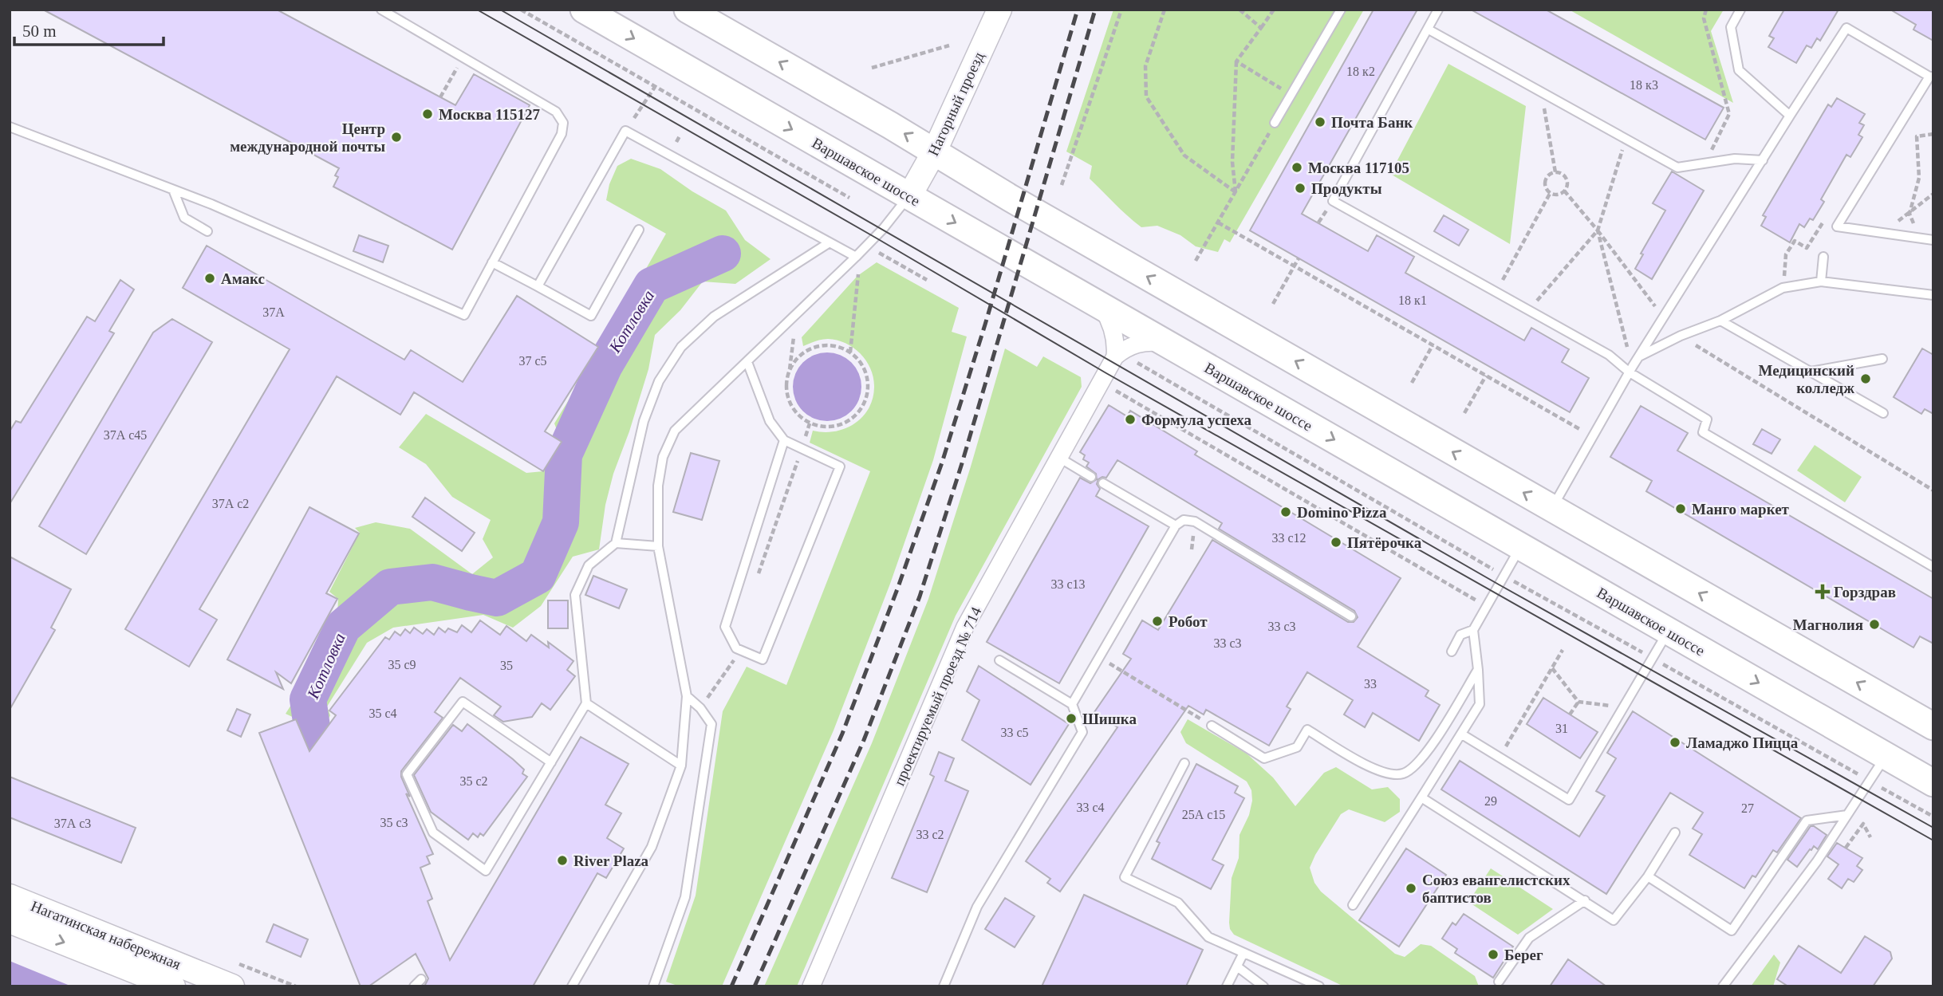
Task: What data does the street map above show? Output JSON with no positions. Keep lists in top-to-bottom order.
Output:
{
  "streets": {
    "main road": ["Нагорный проезд", "Варшавское шоссе", "Нагатинская набережная"],
    "street": ["проектируемый проезд № 714"]
  },
  "crossings": [
    ["Нагорный проезд", "Варшавское шоссе"]
  ],
  "water": ["Котловка"],
  "places": {
    "other": [
      "Москва 115127",
      "Почта Банк",
      "Центр международной почты",
      "Москва 117105",
      "Продукты",
      "Амакс",
      "Медицинский колледж",
      "Формула успеха",
      "Манго маркет",
      "Domino Pizza",
      "Пятёрочка",
      "Робот",
      "Магнолия",
      "Шишка",
      "Ламаджо Пицца",
      "River Plaza",
      "Союз евангелистских баптистов",
      "Берег"
    ],
    "health": ["Горздрав"]
  },
  "house_numbers": [
    "18 к2",
    "18 к3",
    "18 к1",
    "37А",
    "37 с5",
    "37А с45",
    "37А с2",
    "33 с12",
    "33 с13",
    "33 с3",
    "33 с3",
    "35 с9",
    "35",
    "33",
    "35 с4",
    "31",
    "33 с5",
    "35 с2",
    "29",
    "33 с4",
    "27",
    "25А с15",
    "35 с3",
    "37А с3",
    "33 с2"
  ],
  "scale_bar": "50 m"
}
